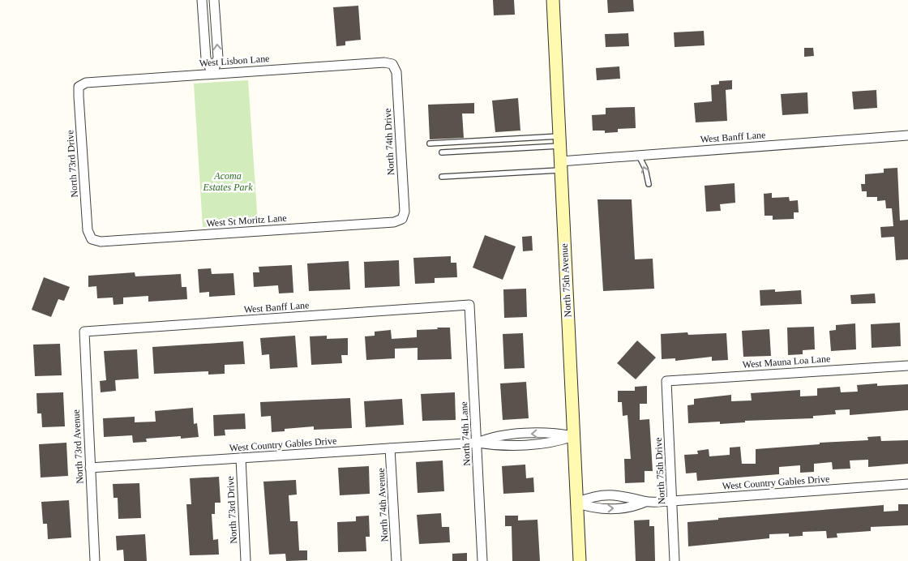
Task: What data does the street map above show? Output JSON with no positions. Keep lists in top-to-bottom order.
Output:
{
  "streets": {
    "main road": ["North 75th Avenue"],
    "street": [
      "West Lisbon Lane",
      "West Banff Lane",
      "North 74th Drive",
      "North 73rd Drive",
      "West St Moritz Lane",
      "West Mauna Loa Lane",
      "North 74th Lane",
      "West Country Gables Drive",
      "North 73rd Avenue",
      "North 75th Drive",
      "North 74th Avenue"
    ]
  },
  "crossings": [
    ["West Lisbon Lane", "North 74th Drive"],
    ["West Lisbon Lane", "North 73rd Drive"],
    ["West Banff Lane", "North 75th Avenue"],
    ["West Banff Lane", "North 74th Lane"],
    ["West Banff Lane", "North 73rd Avenue"],
    ["North 74th Drive", "West St Moritz Lane"],
    ["North 73rd Drive", "West St Moritz Lane"],
    ["North 73rd Drive", "West Country Gables Drive"],
    ["North 75th Avenue", "West Country Gables Drive"],
    ["West Mauna Loa Lane", "North 75th Drive"],
    ["North 74th Lane", "West Country Gables Drive"],
    ["West Country Gables Drive", "North 73rd Avenue"],
    ["West Country Gables Drive", "North 75th Drive"],
    ["West Country Gables Drive", "North 74th Avenue"]
  ],
  "parks": ["Acoma Estates Park"]
}
